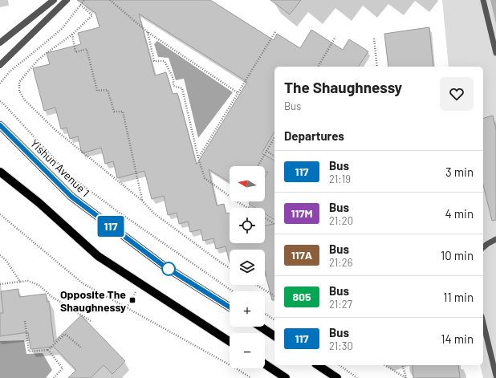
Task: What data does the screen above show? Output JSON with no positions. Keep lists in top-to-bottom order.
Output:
{
  "streets": {
    "main road": ["Yishun Avenue 1"]
  },
  "places": {
    "transit": ["Opposite The Shaughnessy"]
  },
  "lines": ["bus line 117"],
  "north": "left",
  "page": {
    "on_map": "117",
    "heading": [
      ["The Shaughnessy", "Bus"],
      "Departures"
    ],
    "list": [
      {
        "mark": "117",
        "name": "Bus",
        "note": "21:19",
        "value": "3 min"
      },
      {
        "mark": "117M",
        "name": "Bus",
        "note": "21:20",
        "value": "4 min"
      },
      {
        "mark": "117A",
        "name": "Bus",
        "note": "21:26",
        "value": "10 min"
      },
      {
        "mark": "805",
        "name": "Bus",
        "note": "21:27",
        "value": "11 min"
      },
      {
        "mark": "117",
        "name": "Bus",
        "note": "21:30",
        "value": "14 min"
      }
    ],
    "map_buttons": ["+", "−"]
  }
}
